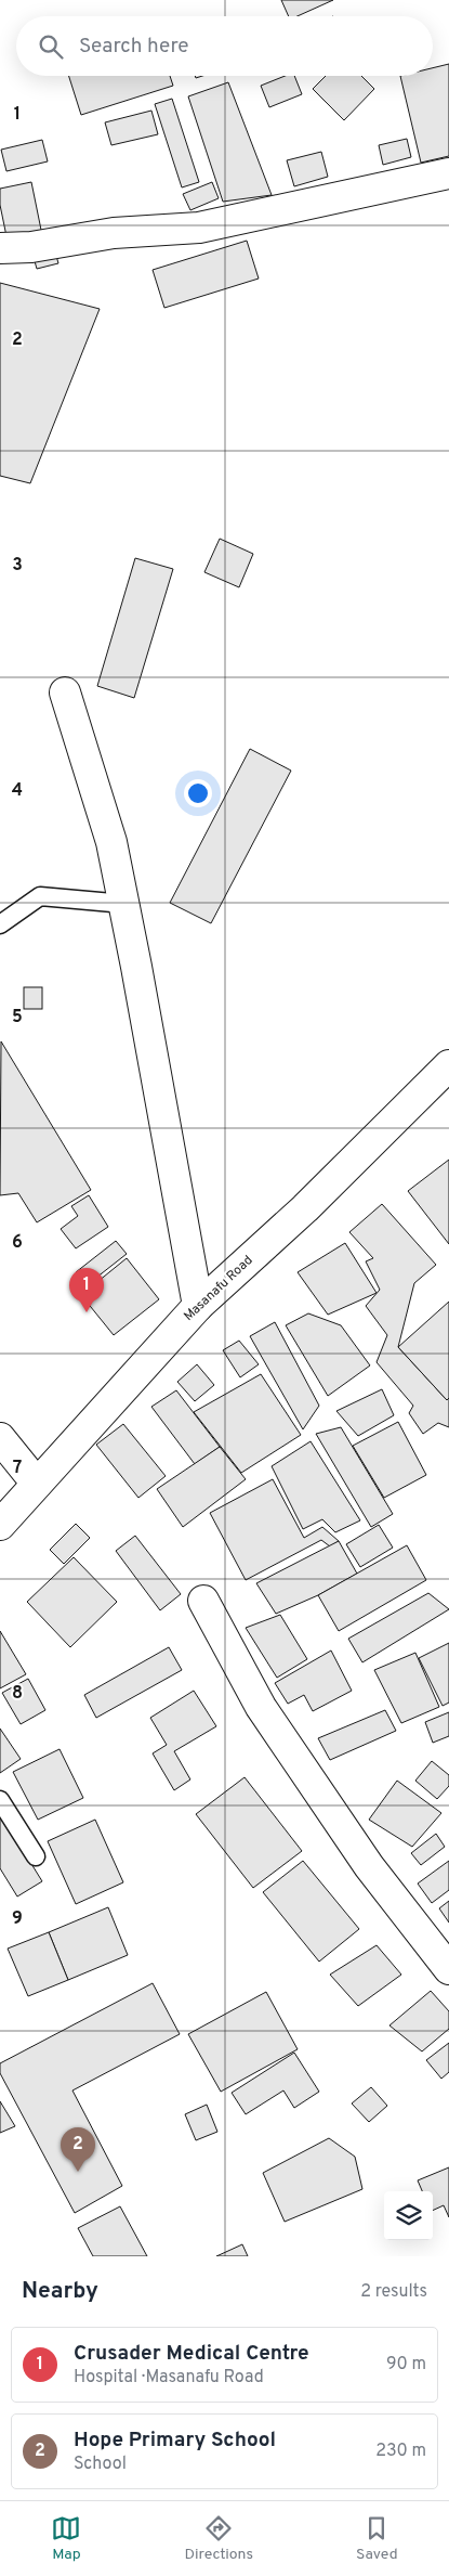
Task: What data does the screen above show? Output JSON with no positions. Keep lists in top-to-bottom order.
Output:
{
  "streets": {
    "street": ["Masanafu Road"]
  },
  "page": {
    "search": "Search here",
    "pins": ["1", "2"],
    "heading": ["Nearby", "2 results"],
    "list": [
      {
        "mark": "1",
        "name": "Crusader Medical Centre",
        "note": "Hospital · Masanafu Road",
        "value": "90 m"
      },
      {
        "mark": "2",
        "name": "Hope Primary School",
        "note": "School",
        "value": "230 m"
      }
    ],
    "nav": ["Map", "Directions", "Saved"]
  },
  "grid": {
    "rows": [
      "1",
      "2",
      "3",
      "4",
      "5",
      "6",
      "7",
      "8",
      "9"
    ]
  }
}
